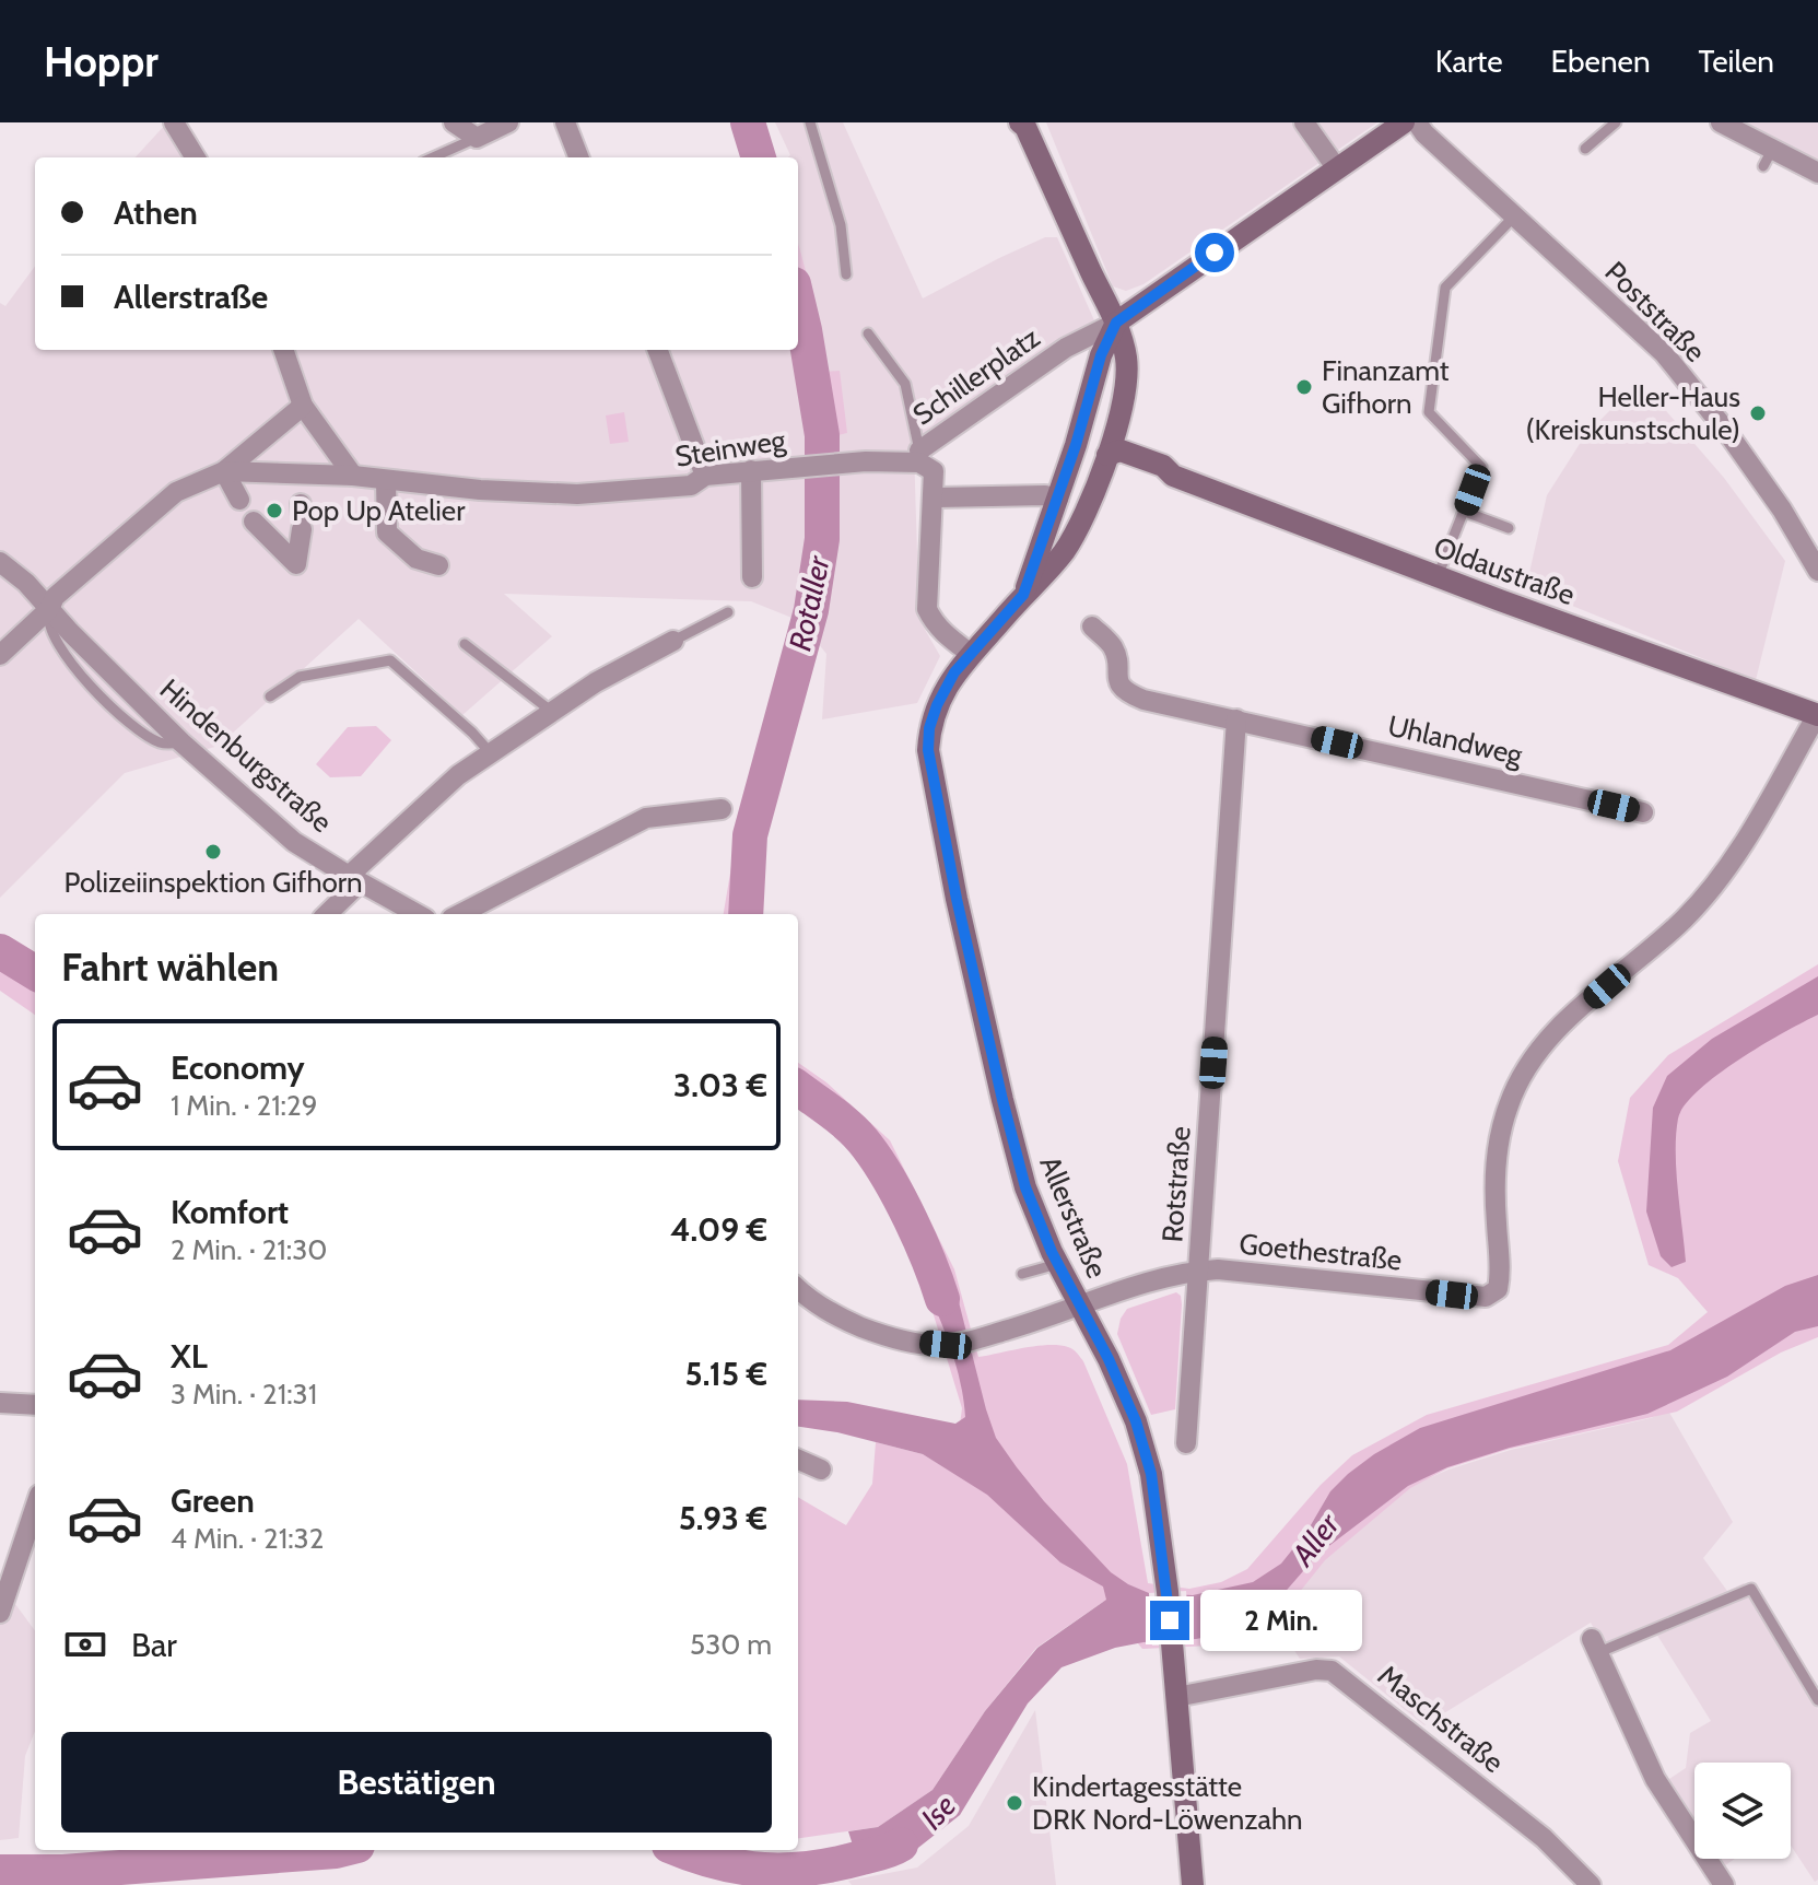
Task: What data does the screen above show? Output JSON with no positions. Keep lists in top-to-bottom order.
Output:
{
  "streets": {
    "street": [
      "Poststraße",
      "Schillerplatz",
      "Steinweg",
      "Oldaustraße",
      "Uhlandweg",
      "Hindenburgstraße",
      "Rotstraße",
      "Allerstraße",
      "Goethestraße",
      "Maschstraße"
    ]
  },
  "crossings": [
    ["Schillerplatz", "Steinweg"],
    ["Steinweg", "Hindenburgstraße"],
    ["Oldaustraße", "Goethestraße"],
    ["Uhlandweg", "Rotstraße"],
    ["Rotstraße", "Goethestraße"],
    ["Allerstraße", "Goethestraße"],
    ["Allerstraße", "Maschstraße"]
  ],
  "water": ["Rotaller", "Aller", "Ise"],
  "places": [
    "Finanzamt Gifhorn",
    "Heller-Haus (Kreiskunstschule)",
    "Pop Up Atelier",
    "Polizeiinspektion Gifhorn",
    "Kindertagesstätte DRK Nord-Löwenzahn"
  ],
  "page": {
    "header": "Hoppr",
    "nav": ["Karte", "Ebenen", "Teilen"],
    "banner": ["Athen", "Allerstraße"],
    "heading": "Fahrt wählen",
    "list": [
      {
        "name": "Economy",
        "note": "1 Min. · 21:29",
        "value": "3.03 €"
      },
      {
        "name": "Komfort",
        "note": "2 Min. · 21:30",
        "value": "4.09 €"
      },
      {
        "name": "XL",
        "note": "3 Min. · 21:31",
        "value": "5.15 €"
      },
      {
        "name": "Green",
        "note": "4 Min. · 21:32",
        "value": "5.93 €"
      }
    ],
    "bubble": "2 Min.",
    "pay": ["Bar", "530 m"],
    "buttons": "Bestätigen"
  }
}
